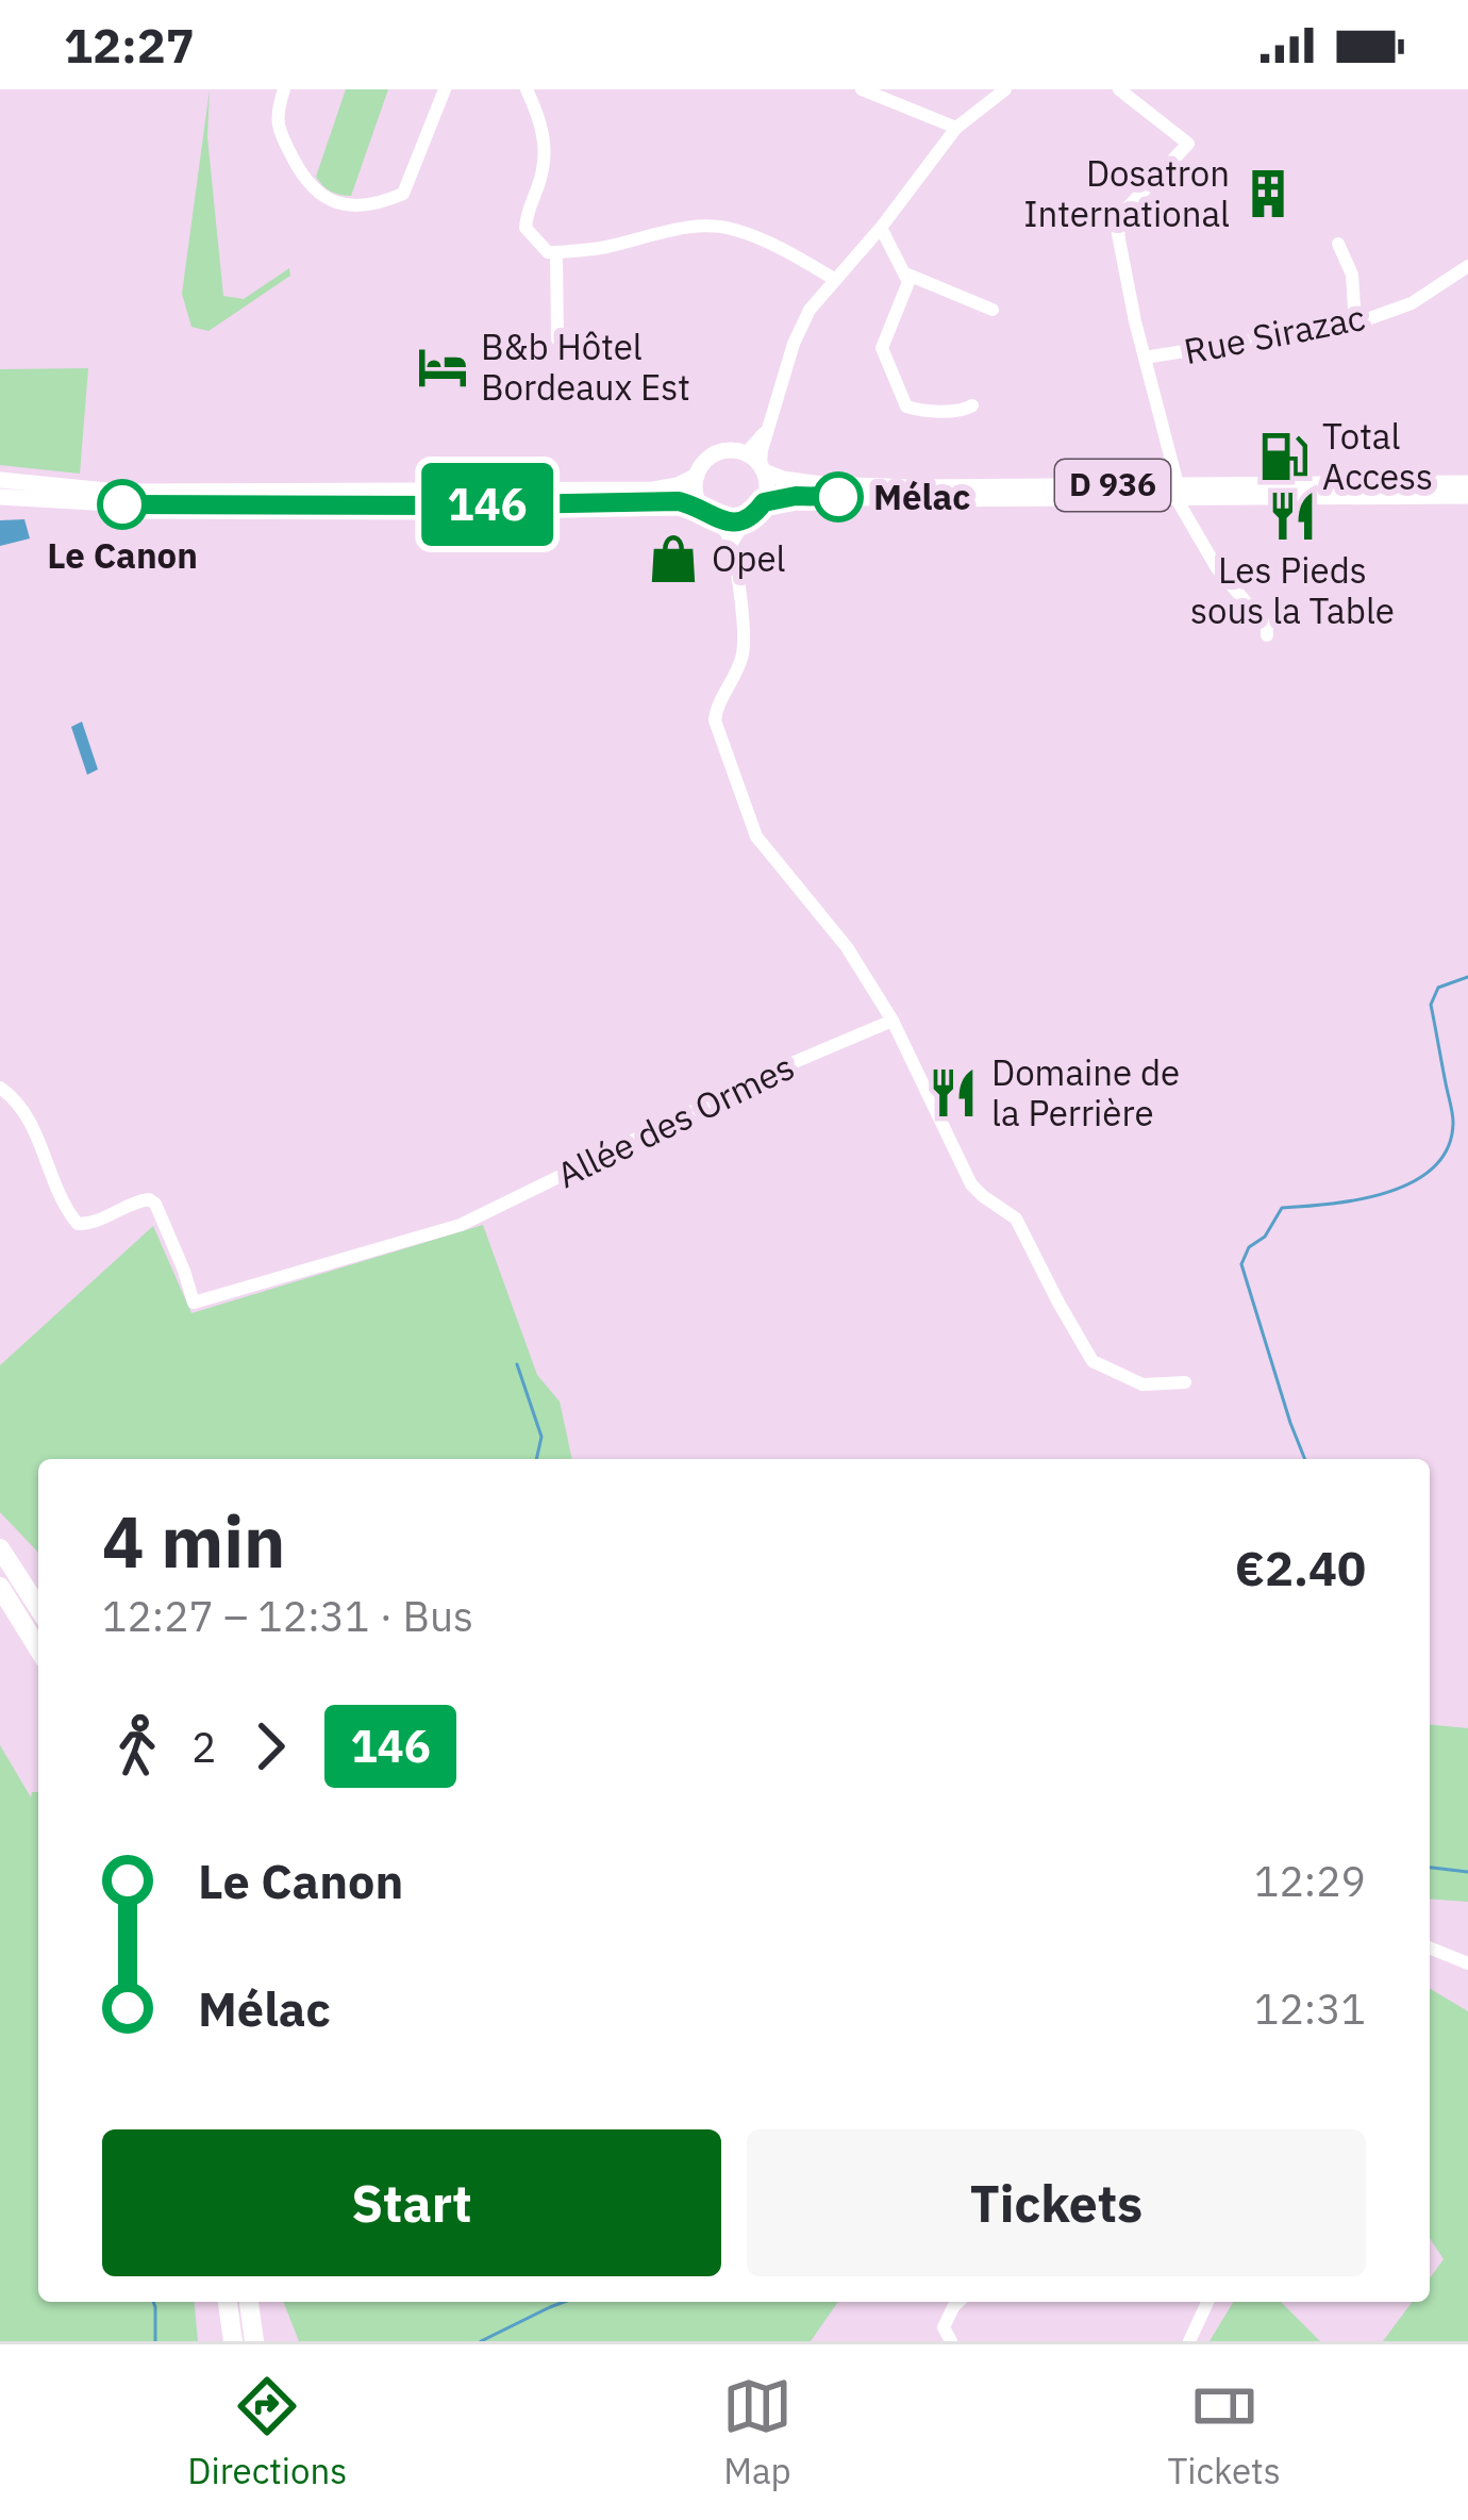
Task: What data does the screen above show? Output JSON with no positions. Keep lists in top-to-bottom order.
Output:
{
  "streets": {
    "main road": ["D 936"],
    "street": ["Rue Sirazac", "Allée des Ormes"]
  },
  "places": {
    "building": ["Dosatron International"],
    "hotel": ["B&b Hôtel Bordeaux Est"],
    "fuel station": ["Total Access"],
    "other": ["Mélac", "Le Canon"],
    "restaurant": ["Les Pieds sous la Table", "Domaine de la Perrière"],
    "shop": ["Opel"]
  },
  "lines": ["bus line 146"],
  "page": {
    "status": "12:27",
    "on_map": "146",
    "heading": ["4 min", "12:27 – 12:31 · Bus", "€2.40"],
    "legs": ["2", "146"],
    "list": [
      {
        "name": "Le Canon",
        "value": "12:29"
      },
      {
        "name": "Mélac",
        "value": "12:31"
      }
    ],
    "buttons": ["Start", "Tickets"],
    "tabs": ["Directions", "Map", "Tickets"]
  }
}
